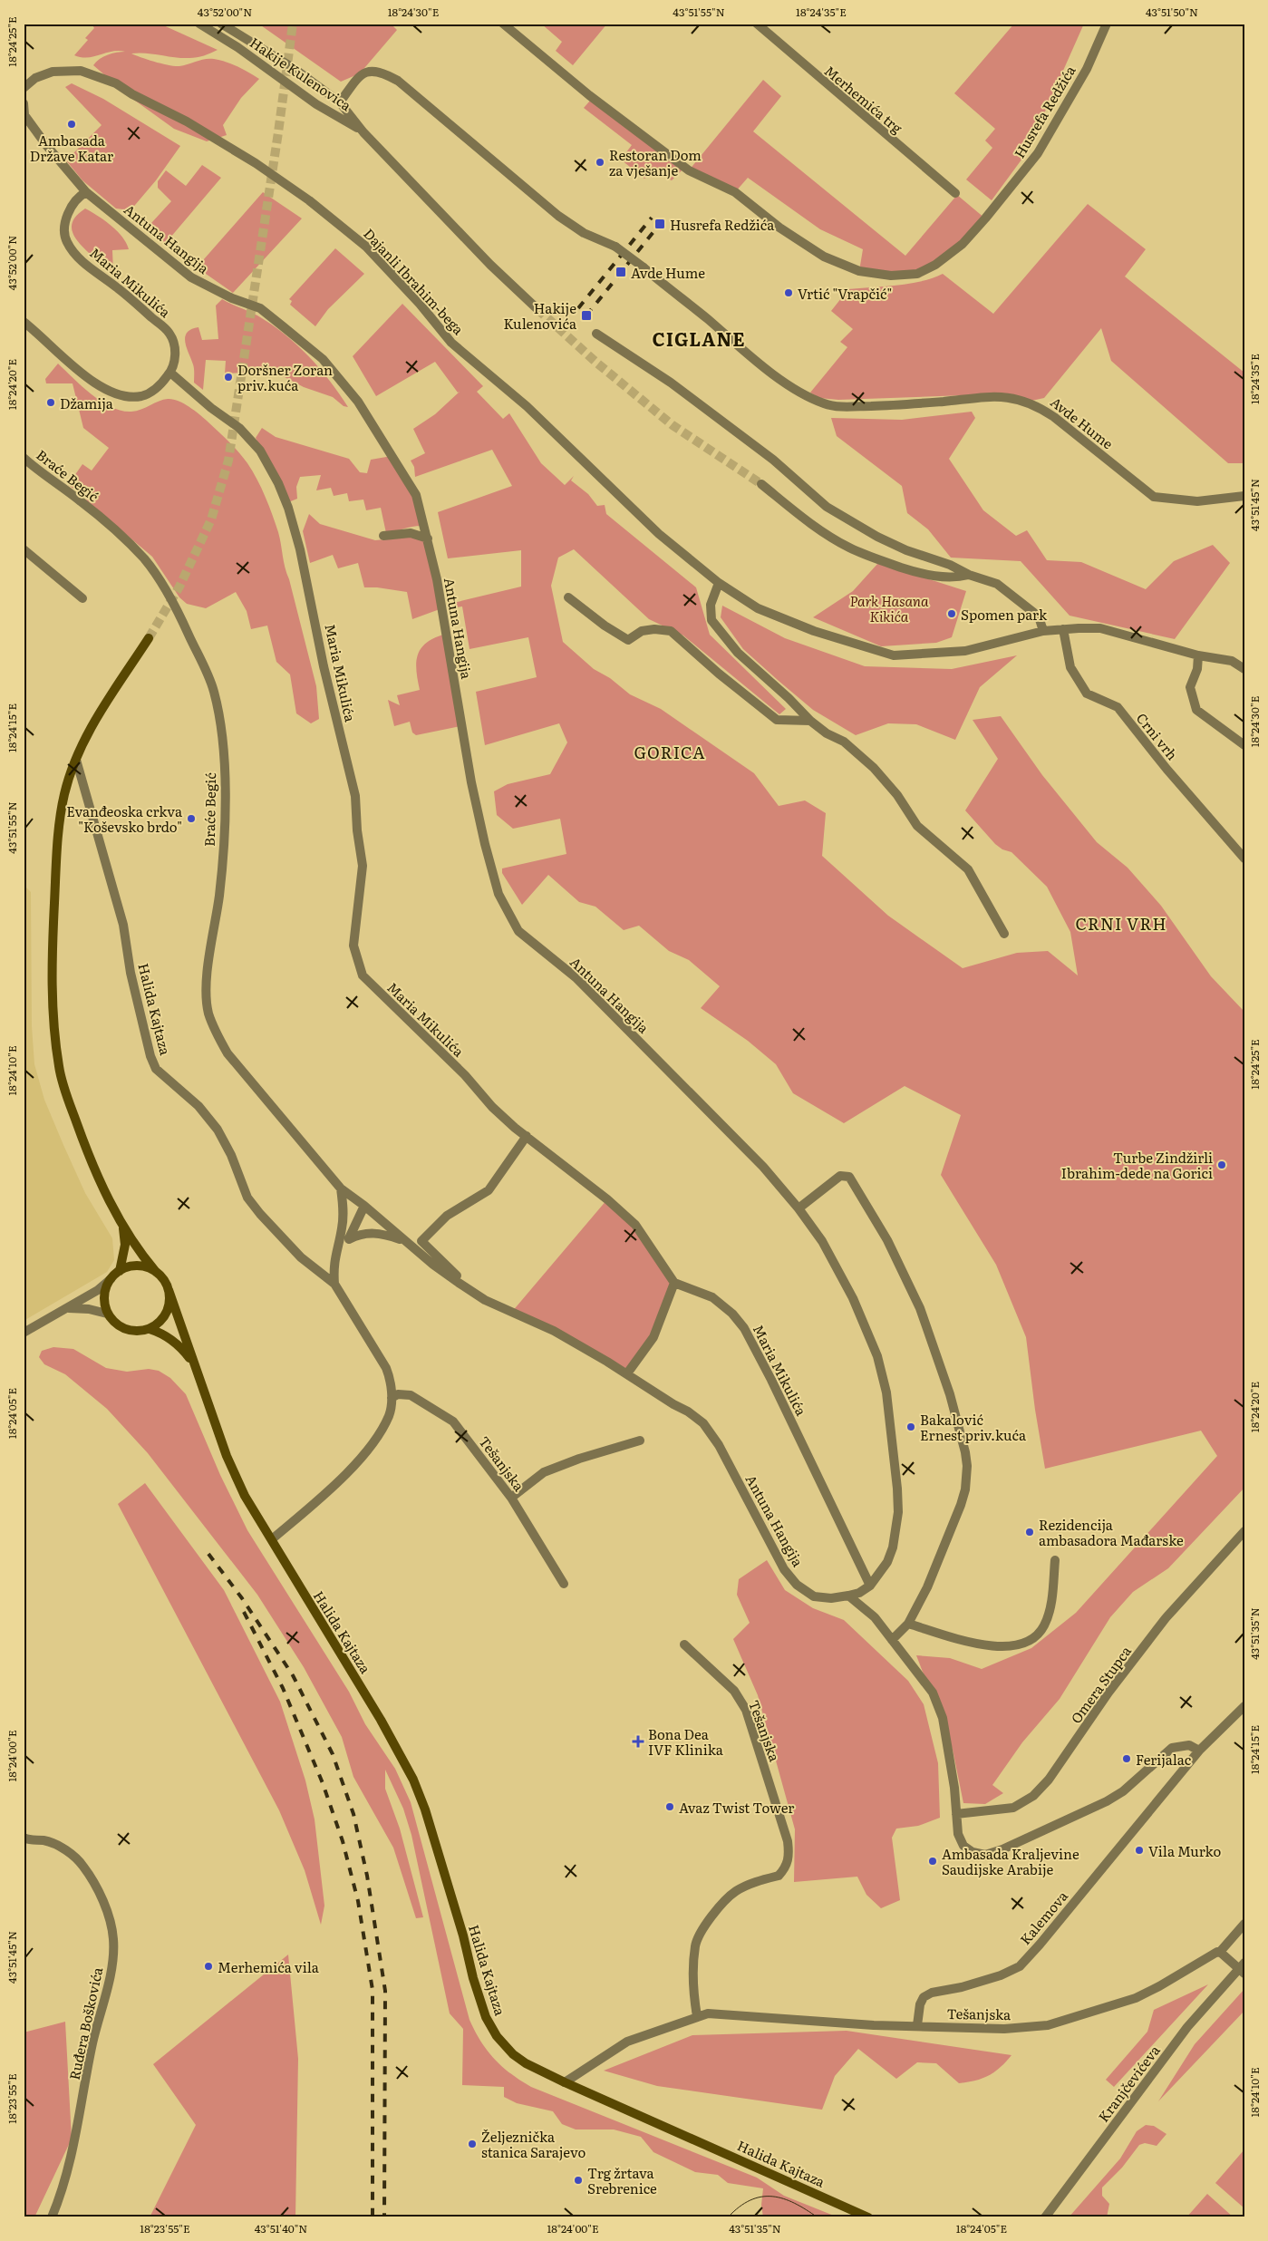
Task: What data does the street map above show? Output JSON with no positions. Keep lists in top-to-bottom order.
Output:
{
  "streets": {
    "main road": ["Halida Kajtaza"],
    "street": [
      "Hakije Kulenovica",
      "Merhemića trg",
      "Husrefa Redžića",
      "Antuna Hangija",
      "Dajanli Ibrahim-bega",
      "Maria Mikulića",
      "Avde Hume",
      "Braće Begić",
      "Crni vrh",
      "Tešanjska",
      "Omera Stupca",
      "Kalemova",
      "Ruđera Boškovića",
      "Kranjčevićeva"
    ]
  },
  "crossings": [
    ["Antuna Hangija", "Maria Mikulića"],
    ["Antuna Hangija", "Braće Begić"],
    ["Dajanli Ibrahim-bega", "Crni vrh"],
    ["Halida Kajtaza", "Tešanjska"],
    ["Tešanjska", "Kalemova"]
  ],
  "districts": ["CIGLANE", "GORICA", "CRNI VRH"],
  "parks": ["Park Hasana Kikića"],
  "places": {
    "other": [
      "Ambasada Države Katar",
      "Restoran Dom za vješanje",
      "Vrtić \"Vrapčić\"",
      "Doršner Zoran priv.kuća",
      "Džamija",
      "Spomen park",
      "Evanđeoska crkva \"Koševsko brdo\"",
      "Turbe Zindžirli Ibrahim-dede na Gorici",
      "Bakalović Ernest priv.kuća",
      "Rezidencija ambasadora Mađarske",
      "Ferijalac",
      "Avaz Twist Tower",
      "Vila Murko",
      "Ambasada Kraljevine Saudijske Arabije",
      "Merhemića vila",
      "Željeznička stanica Sarajevo",
      "Trg žrtava Srebrenice"
    ],
    "transit": ["Husrefa Redžića", "Avde Hume", "Hakije Kulenovića"],
    "health": ["Bona Dea IVF Klinika"]
  },
  "coordinates": [
    "43°52'00\"N",
    "18°24'30\"E",
    "43°51'55\"N",
    "18°24'35\"E",
    "43°51'50\"N",
    "18°24'25\"E",
    "18°24'20\"E",
    "43°51'45\"N",
    "18°24'15\"E",
    "18°24'10\"E",
    "18°24'05\"E",
    "43°51'35\"N",
    "18°24'00\"E",
    "18°23'55\"E",
    "43°51'40\"N"
  ]
}
